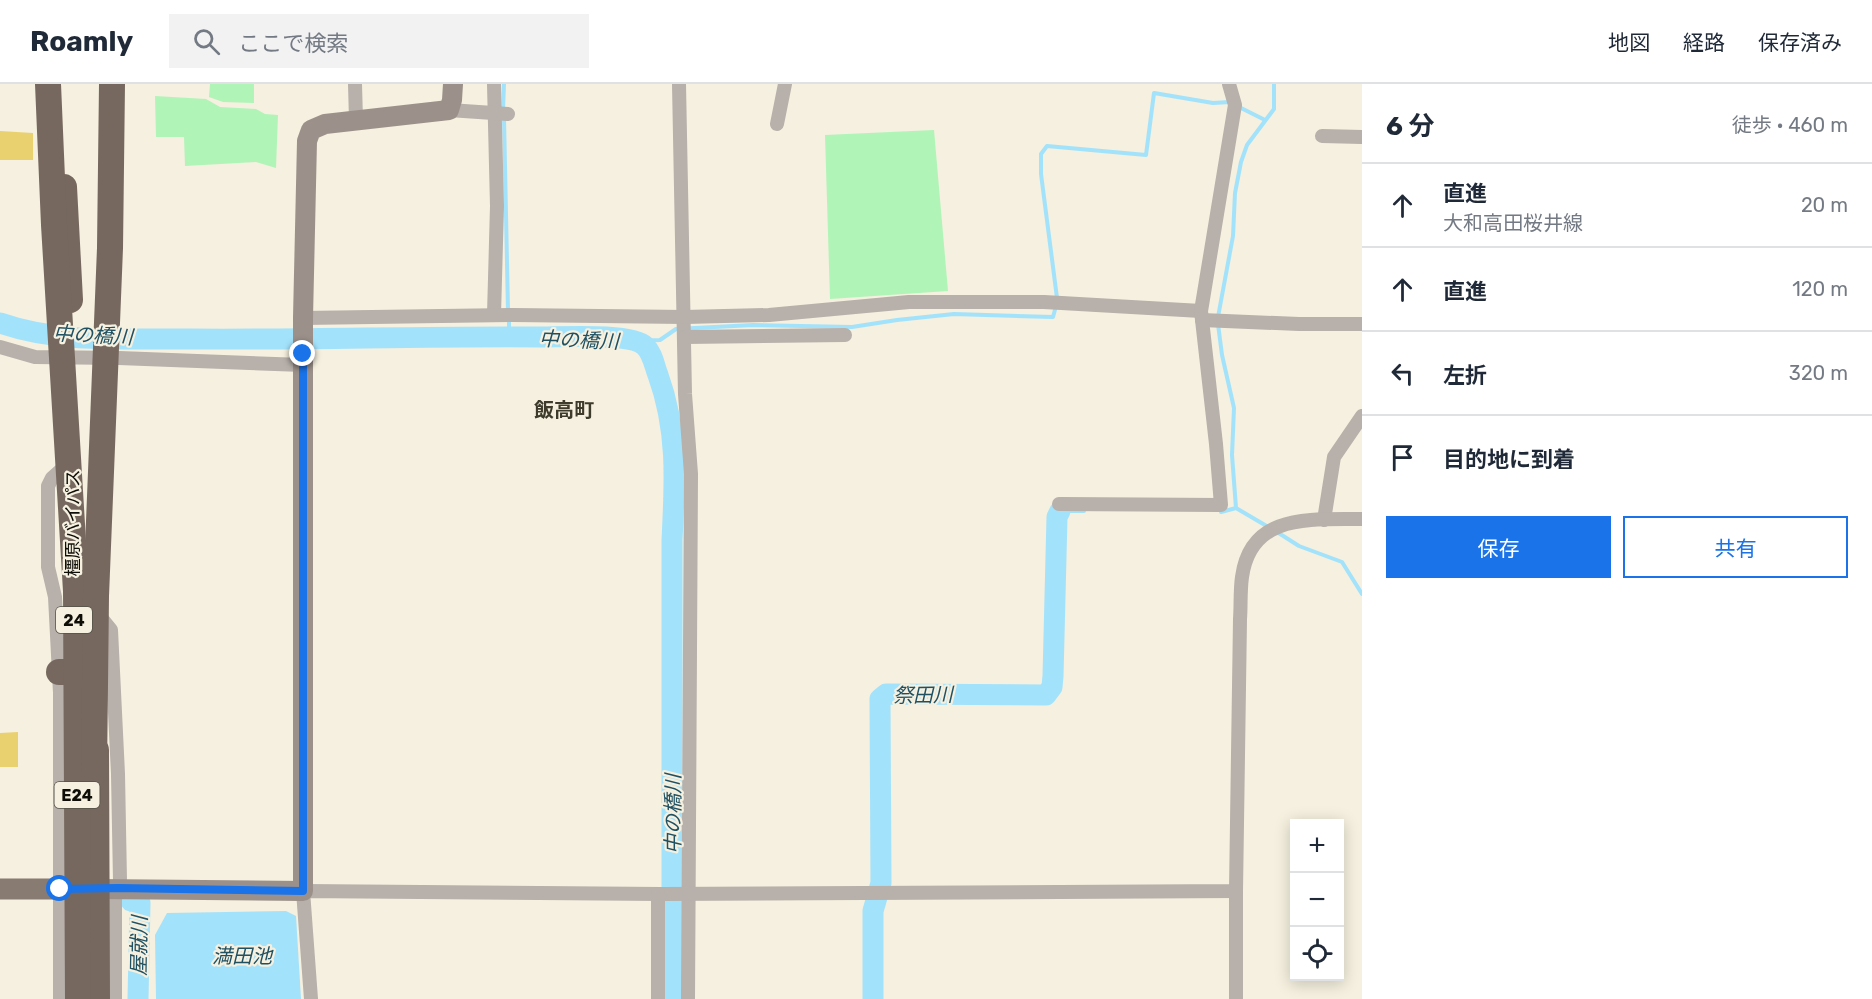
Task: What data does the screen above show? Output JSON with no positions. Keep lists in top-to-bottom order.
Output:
{
  "streets": {
    "highway": ["橿原バイパス", "24", "E24"]
  },
  "crossings": [
    ["橿原バイパス", "E24"]
  ],
  "districts": ["飯高町"],
  "water": [
    "中の橋川",
    "祭田川",
    "屋就川",
    "満田池"
  ],
  "page": {
    "header": "Roamly",
    "search": "ここで検索",
    "nav": ["地図", "経路", "保存済み"],
    "heading": ["6 分", "徒歩 · 460 m"],
    "list": [
      ["直進", "大和高田桜井線", "20 m"],
      ["直進", "120 m"],
      ["左折", "320 m"],
      "目的地に到着"
    ],
    "buttons": ["保存", "共有"],
    "map_buttons": ["+", "−"]
  }
}
